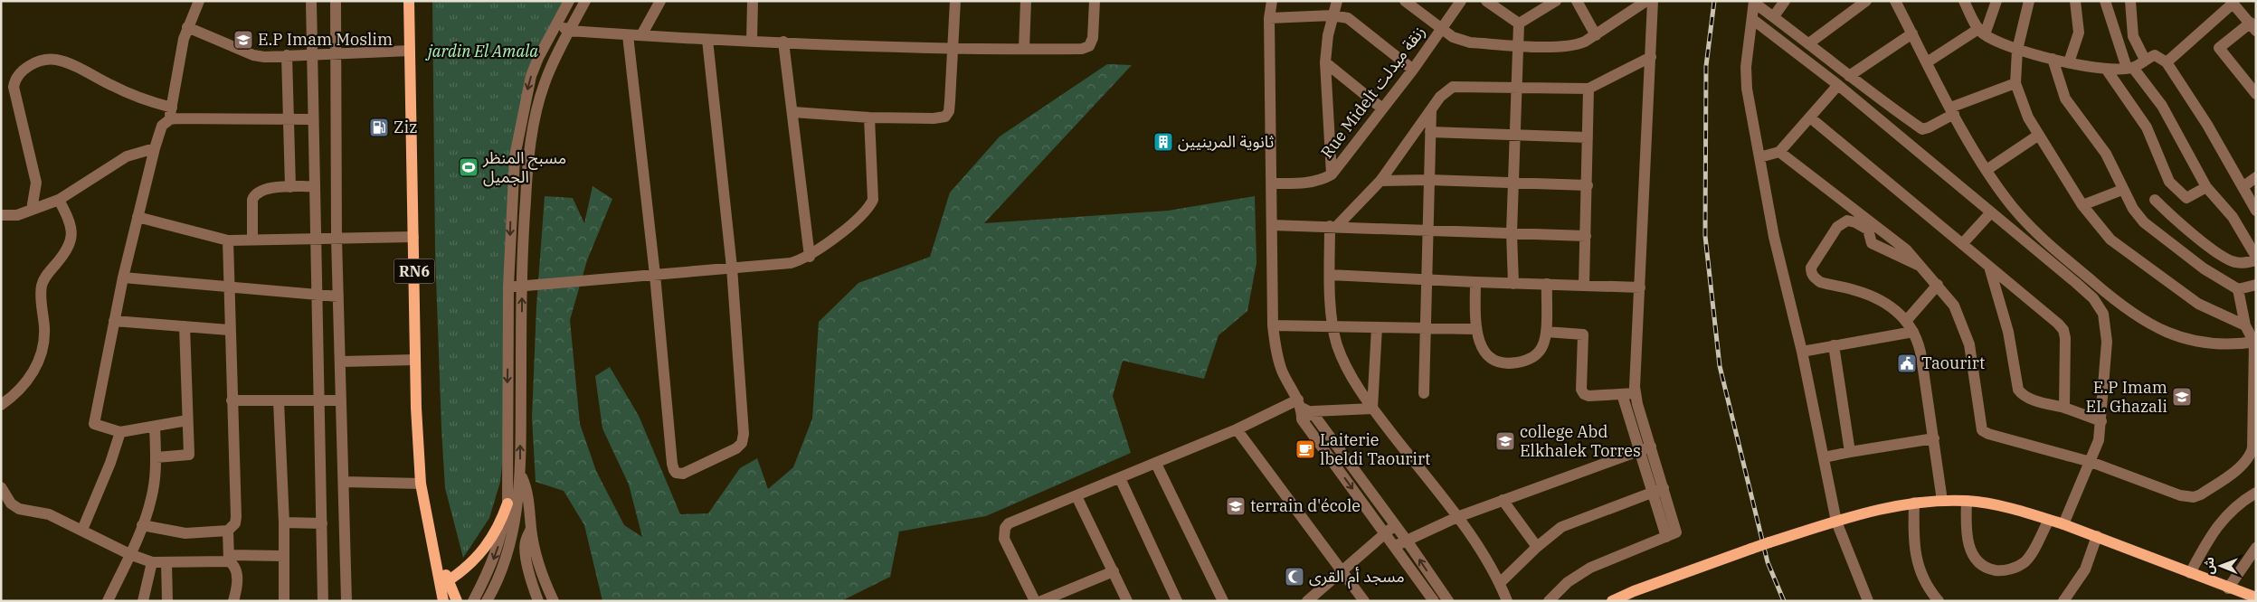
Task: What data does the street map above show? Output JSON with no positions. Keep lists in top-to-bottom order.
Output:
{
  "streets": {
    "main road": ["RN6"],
    "street": ["Rue Midelt زنقة ميدلت"]
  },
  "parks": ["jardin El Amala"],
  "places": {
    "school or university": [
      "E.P Imam Moslim",
      "E.P Imam EL Ghazali",
      "college Abd Elkhalek Torres",
      "terrain d'école"
    ],
    "fuel station": ["Ziz"],
    "building": ["ثانوية المرينيين"],
    "sports": ["مسبح المنظر الجميل"],
    "public building": ["Taourirt"],
    "cafe": ["Laiterie lbeldi Taourirt"],
    "mosque": ["مسجد أم القرى"]
  },
  "north": "left"
}
